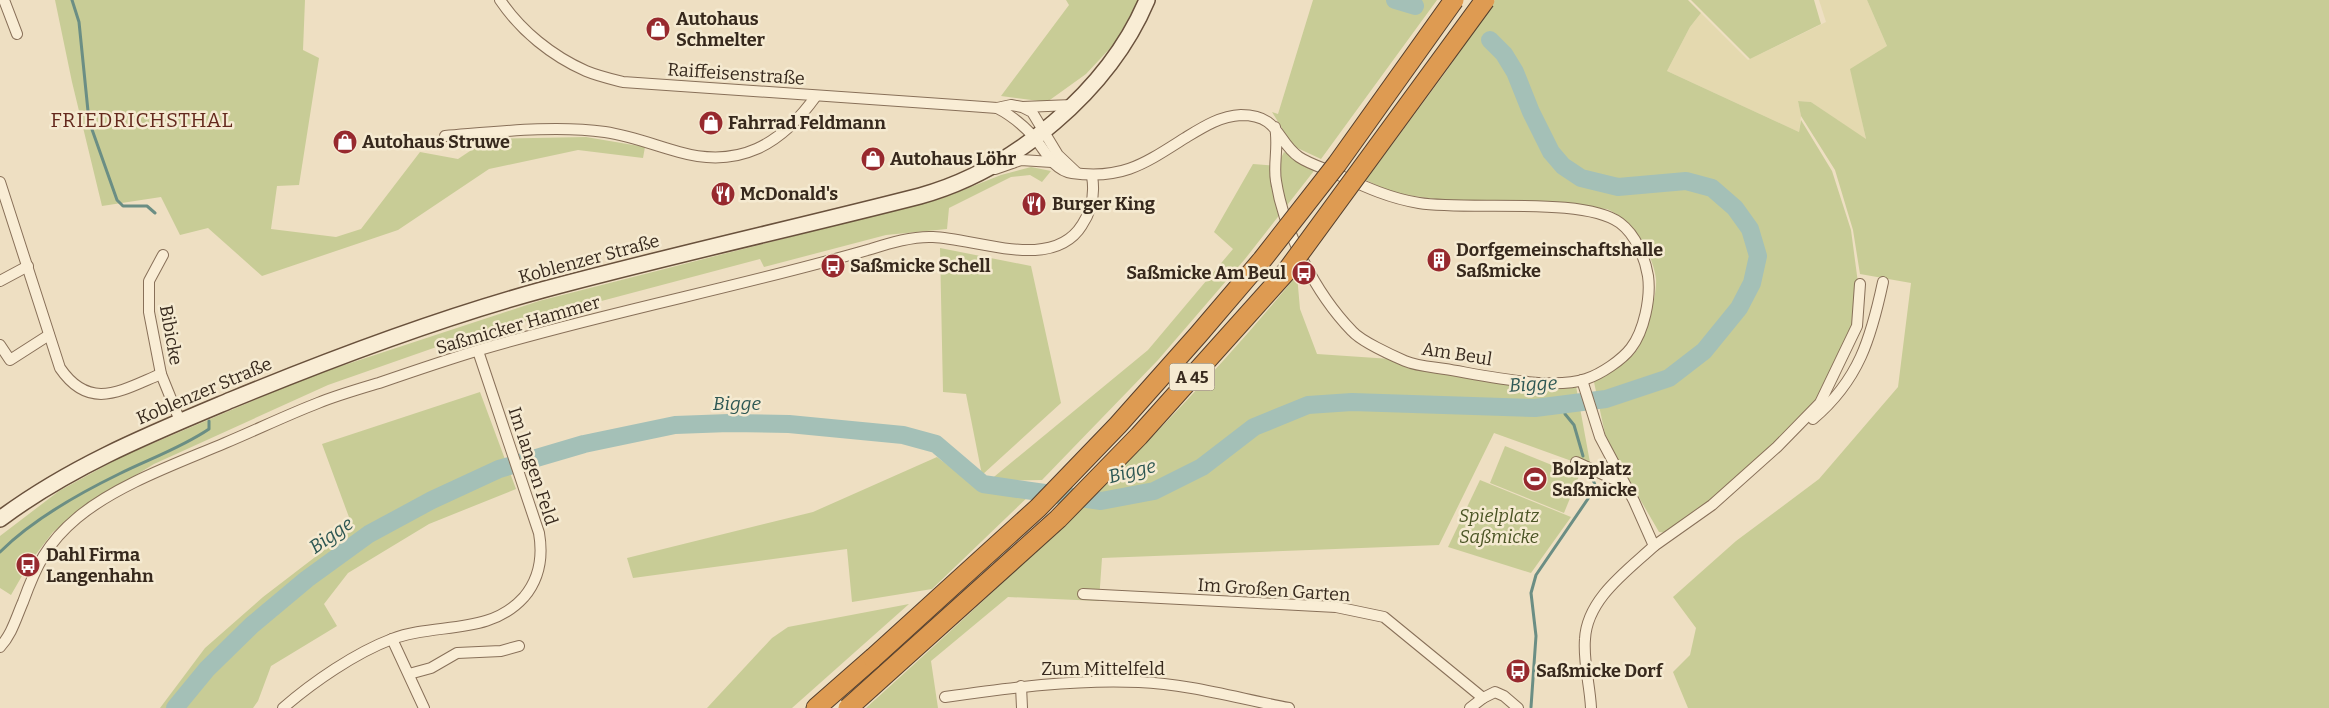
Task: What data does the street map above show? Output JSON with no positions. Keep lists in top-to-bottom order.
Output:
{
  "streets": {
    "highway": ["A 45"],
    "main road": ["Koblenzer Straße"],
    "street": [
      "Raiffeisenstraße",
      "Saßmicker Hammer",
      "Bibicke",
      "Am Beul",
      "Im langen Feld",
      "Im Großen Garten",
      "Zum Mittelfeld"
    ]
  },
  "crossings": [
    ["Raiffeisenstraße", "Koblenzer Straße"],
    ["Koblenzer Straße", "Bibicke"],
    ["Saßmicker Hammer", "Im langen Feld"]
  ],
  "districts": ["FRIEDRICHSTHAL"],
  "water": ["Bigge"],
  "parks": ["Spielplatz Saßmicke"],
  "places": {
    "shop": [
      "Autohaus Schmelter",
      "Fahrrad Feldmann",
      "Autohaus Struwe",
      "Autohaus Löhr"
    ],
    "restaurant": ["McDonald's", "Burger King"],
    "building": ["Dorfgemeinschaftshalle Saßmicke"],
    "bus stop": [
      "Saßmicke Schell",
      "Saßmicke Am Beul",
      "Dahl Firma Langenhahn",
      "Saßmicke Dorf"
    ],
    "sports": ["Bolzplatz Saßmicke"]
  }
}
